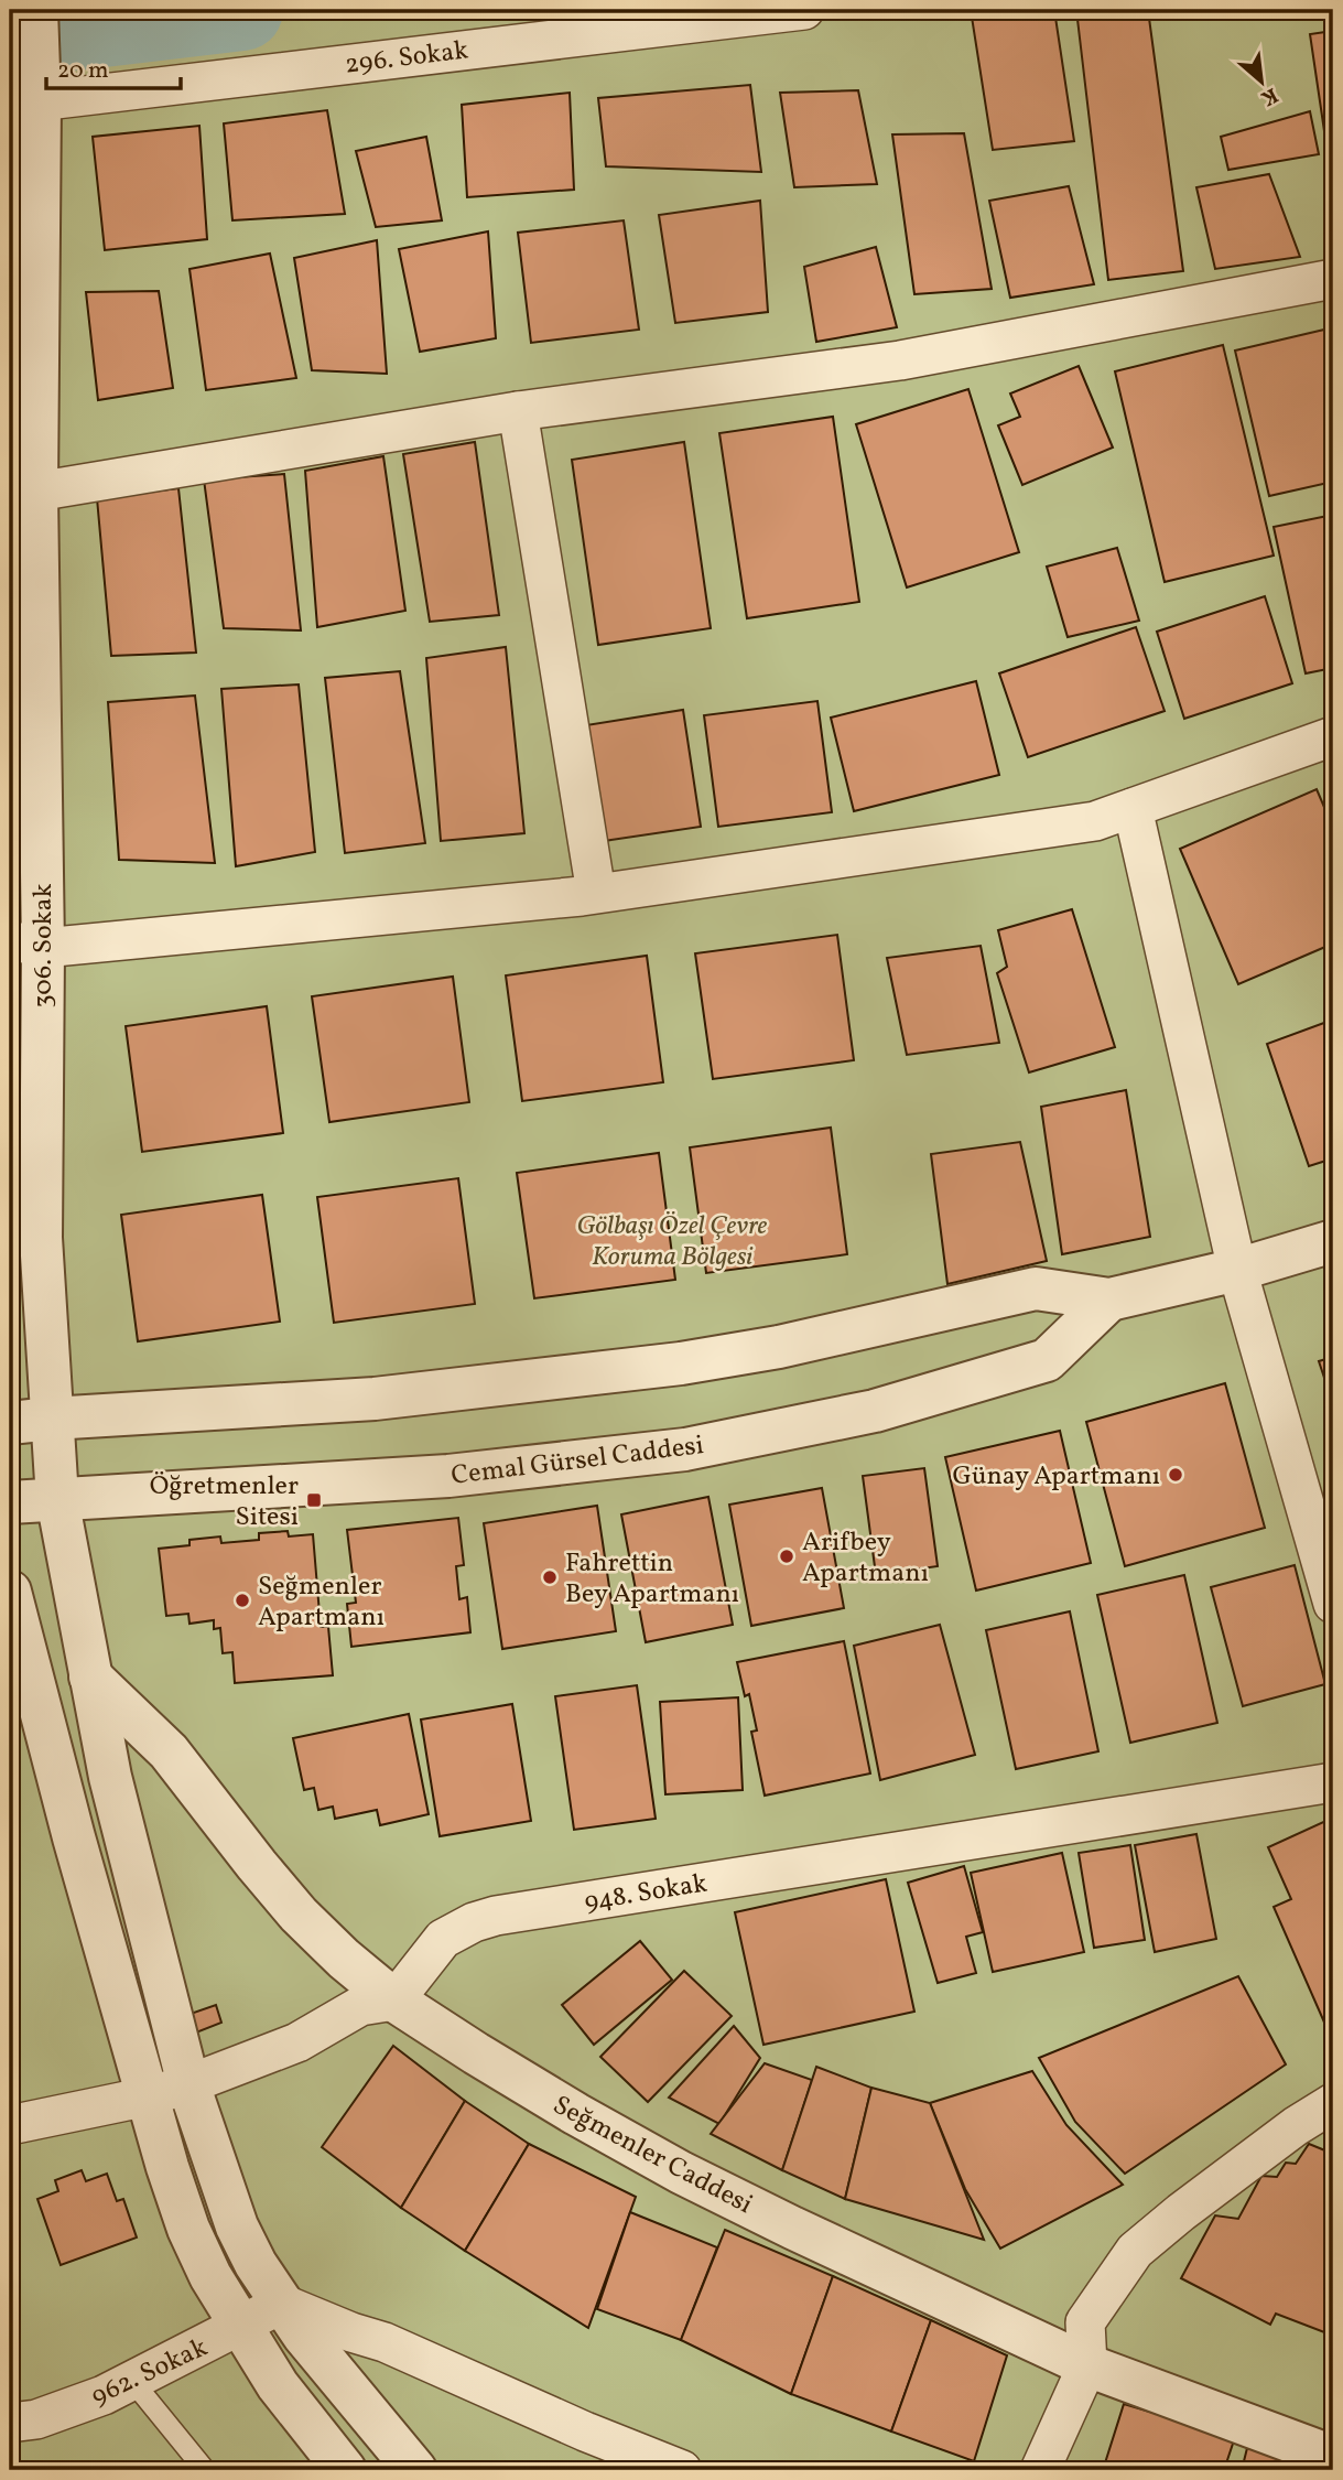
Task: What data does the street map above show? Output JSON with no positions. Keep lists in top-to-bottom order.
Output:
{
  "streets": {
    "street": [
      "296. Sokak",
      "306. Sokak",
      "Cemal Gürsel Caddesi",
      "948. Sokak",
      "Seğmenler Caddesi",
      "962. Sokak"
    ]
  },
  "crossings": [
    ["296. Sokak", "306. Sokak"],
    ["306. Sokak", "Cemal Gürsel Caddesi"],
    ["306. Sokak", "Seğmenler Caddesi"],
    ["306. Sokak", "962. Sokak"],
    ["948. Sokak", "Seğmenler Caddesi"]
  ],
  "parks": ["Gölbaşı Özel Çevre Koruma Bölgesi"],
  "places": {
    "other": [
      "Günay Apartmanı",
      "Arifbey Apartmanı",
      "Fahrettin Bey Apartmanı",
      "Seğmenler Apartmanı"
    ],
    "transit": ["Öğretmenler Sitesi"]
  },
  "scale_bar": "20 m",
  "north": "bottom right"
}
